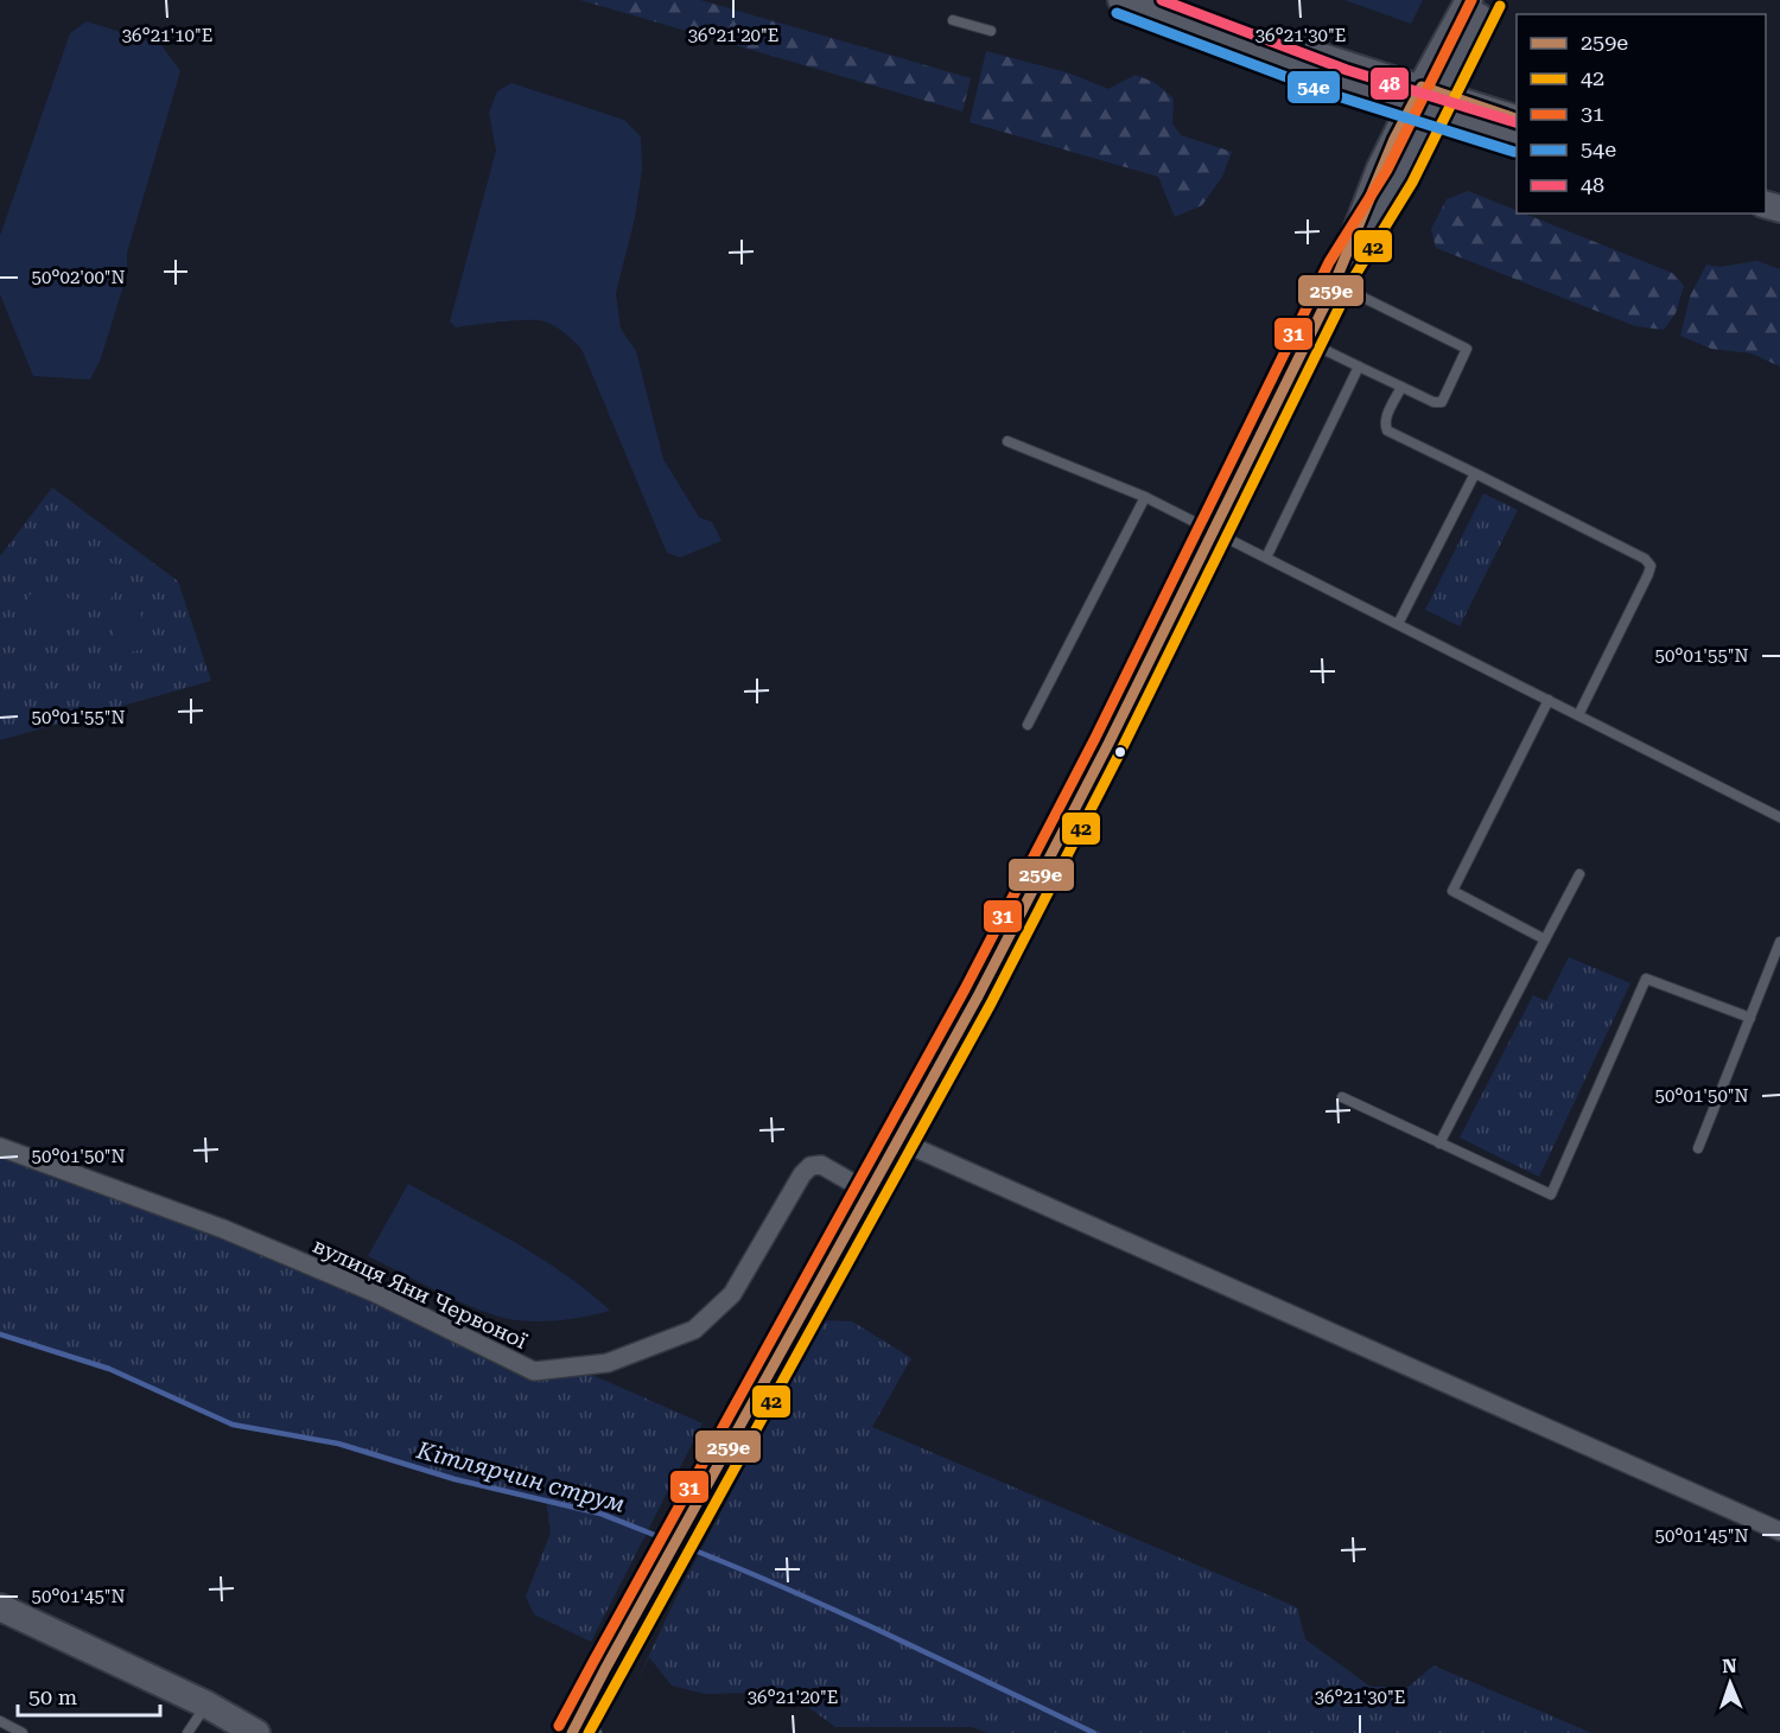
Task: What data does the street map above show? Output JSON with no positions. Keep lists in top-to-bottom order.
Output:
{
  "streets": {
    "street": ["вулиця Яни Червоної"]
  },
  "water": ["Кітлярчин струм"],
  "lines": [
    "transit line 31",
    "transit line 48",
    "transit line 42",
    "transit line 54е",
    "transit line 259е"
  ],
  "legend": [
    "259е",
    "42",
    "31",
    "54е",
    "48"
  ],
  "scale_bar": "50 m",
  "north": "top",
  "coordinates": [
    "36°21'10\"E",
    "36°21'20\"E",
    "36°21'30\"E",
    "50°02'00\"N",
    "50°01'55\"N",
    "50°01'50\"N",
    "50°01'45\"N"
  ]
}
